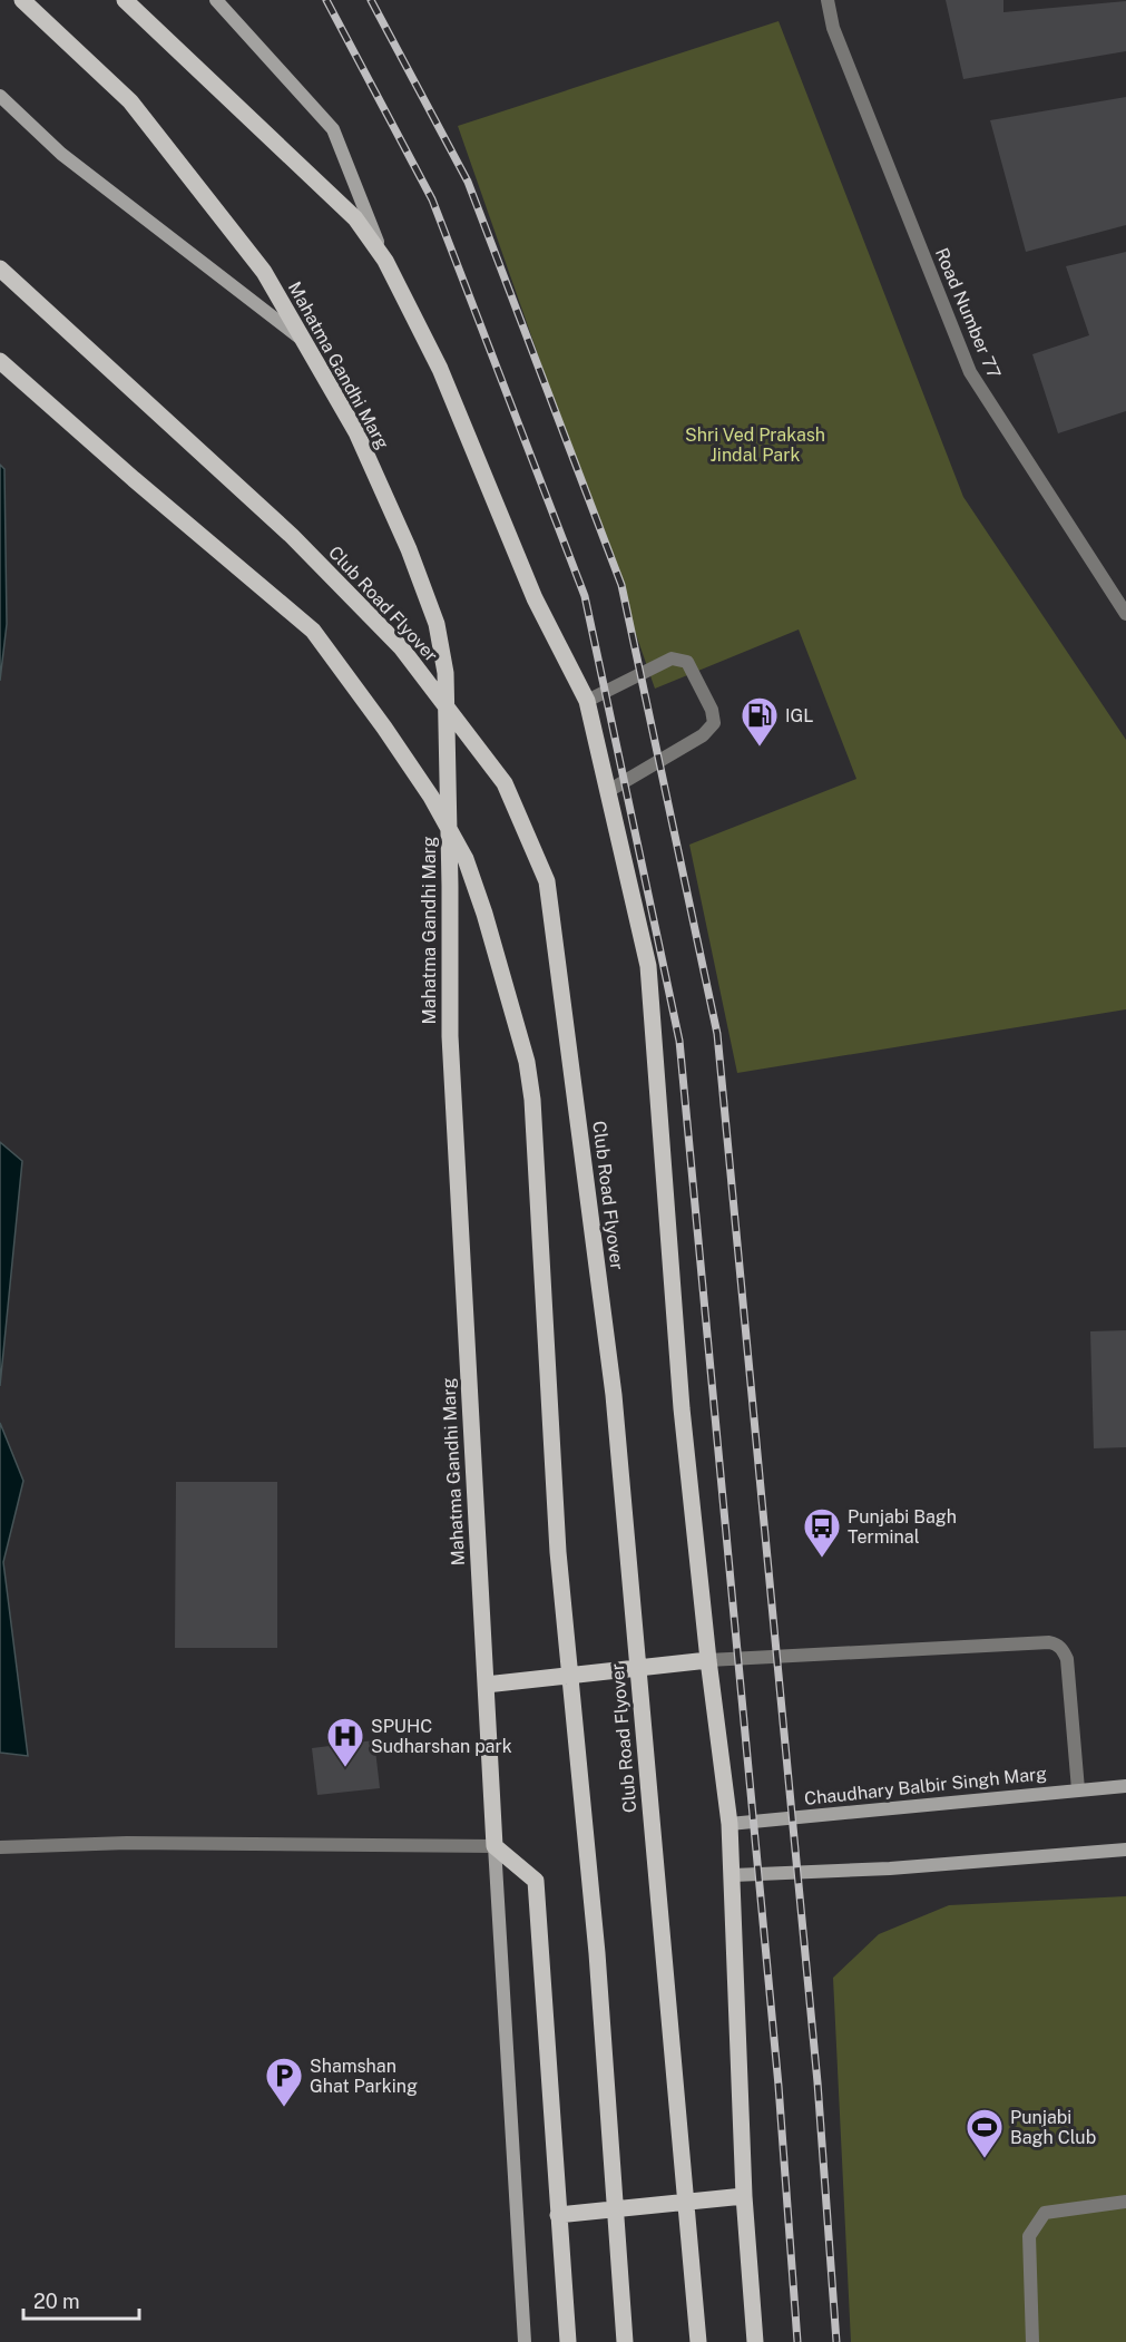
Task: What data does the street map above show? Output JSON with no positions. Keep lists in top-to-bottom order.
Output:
{
  "streets": {
    "main road": ["Mahatma Gandhi Marg", "Club Road Flyover"],
    "street": ["Road Number 77", "Chaudhary Balbir Singh Marg"]
  },
  "parks": ["Shri Ved Prakash Jindal Park"],
  "places": {
    "fuel station": ["IGL"],
    "bus stop": ["Punjabi Bagh Terminal"],
    "hospital": ["SPUHC Sudharshan park"],
    "parking": ["Shamshan Ghat Parking"],
    "sports": ["Punjabi Bagh Club"]
  },
  "scale_bar": "20 m"
}
